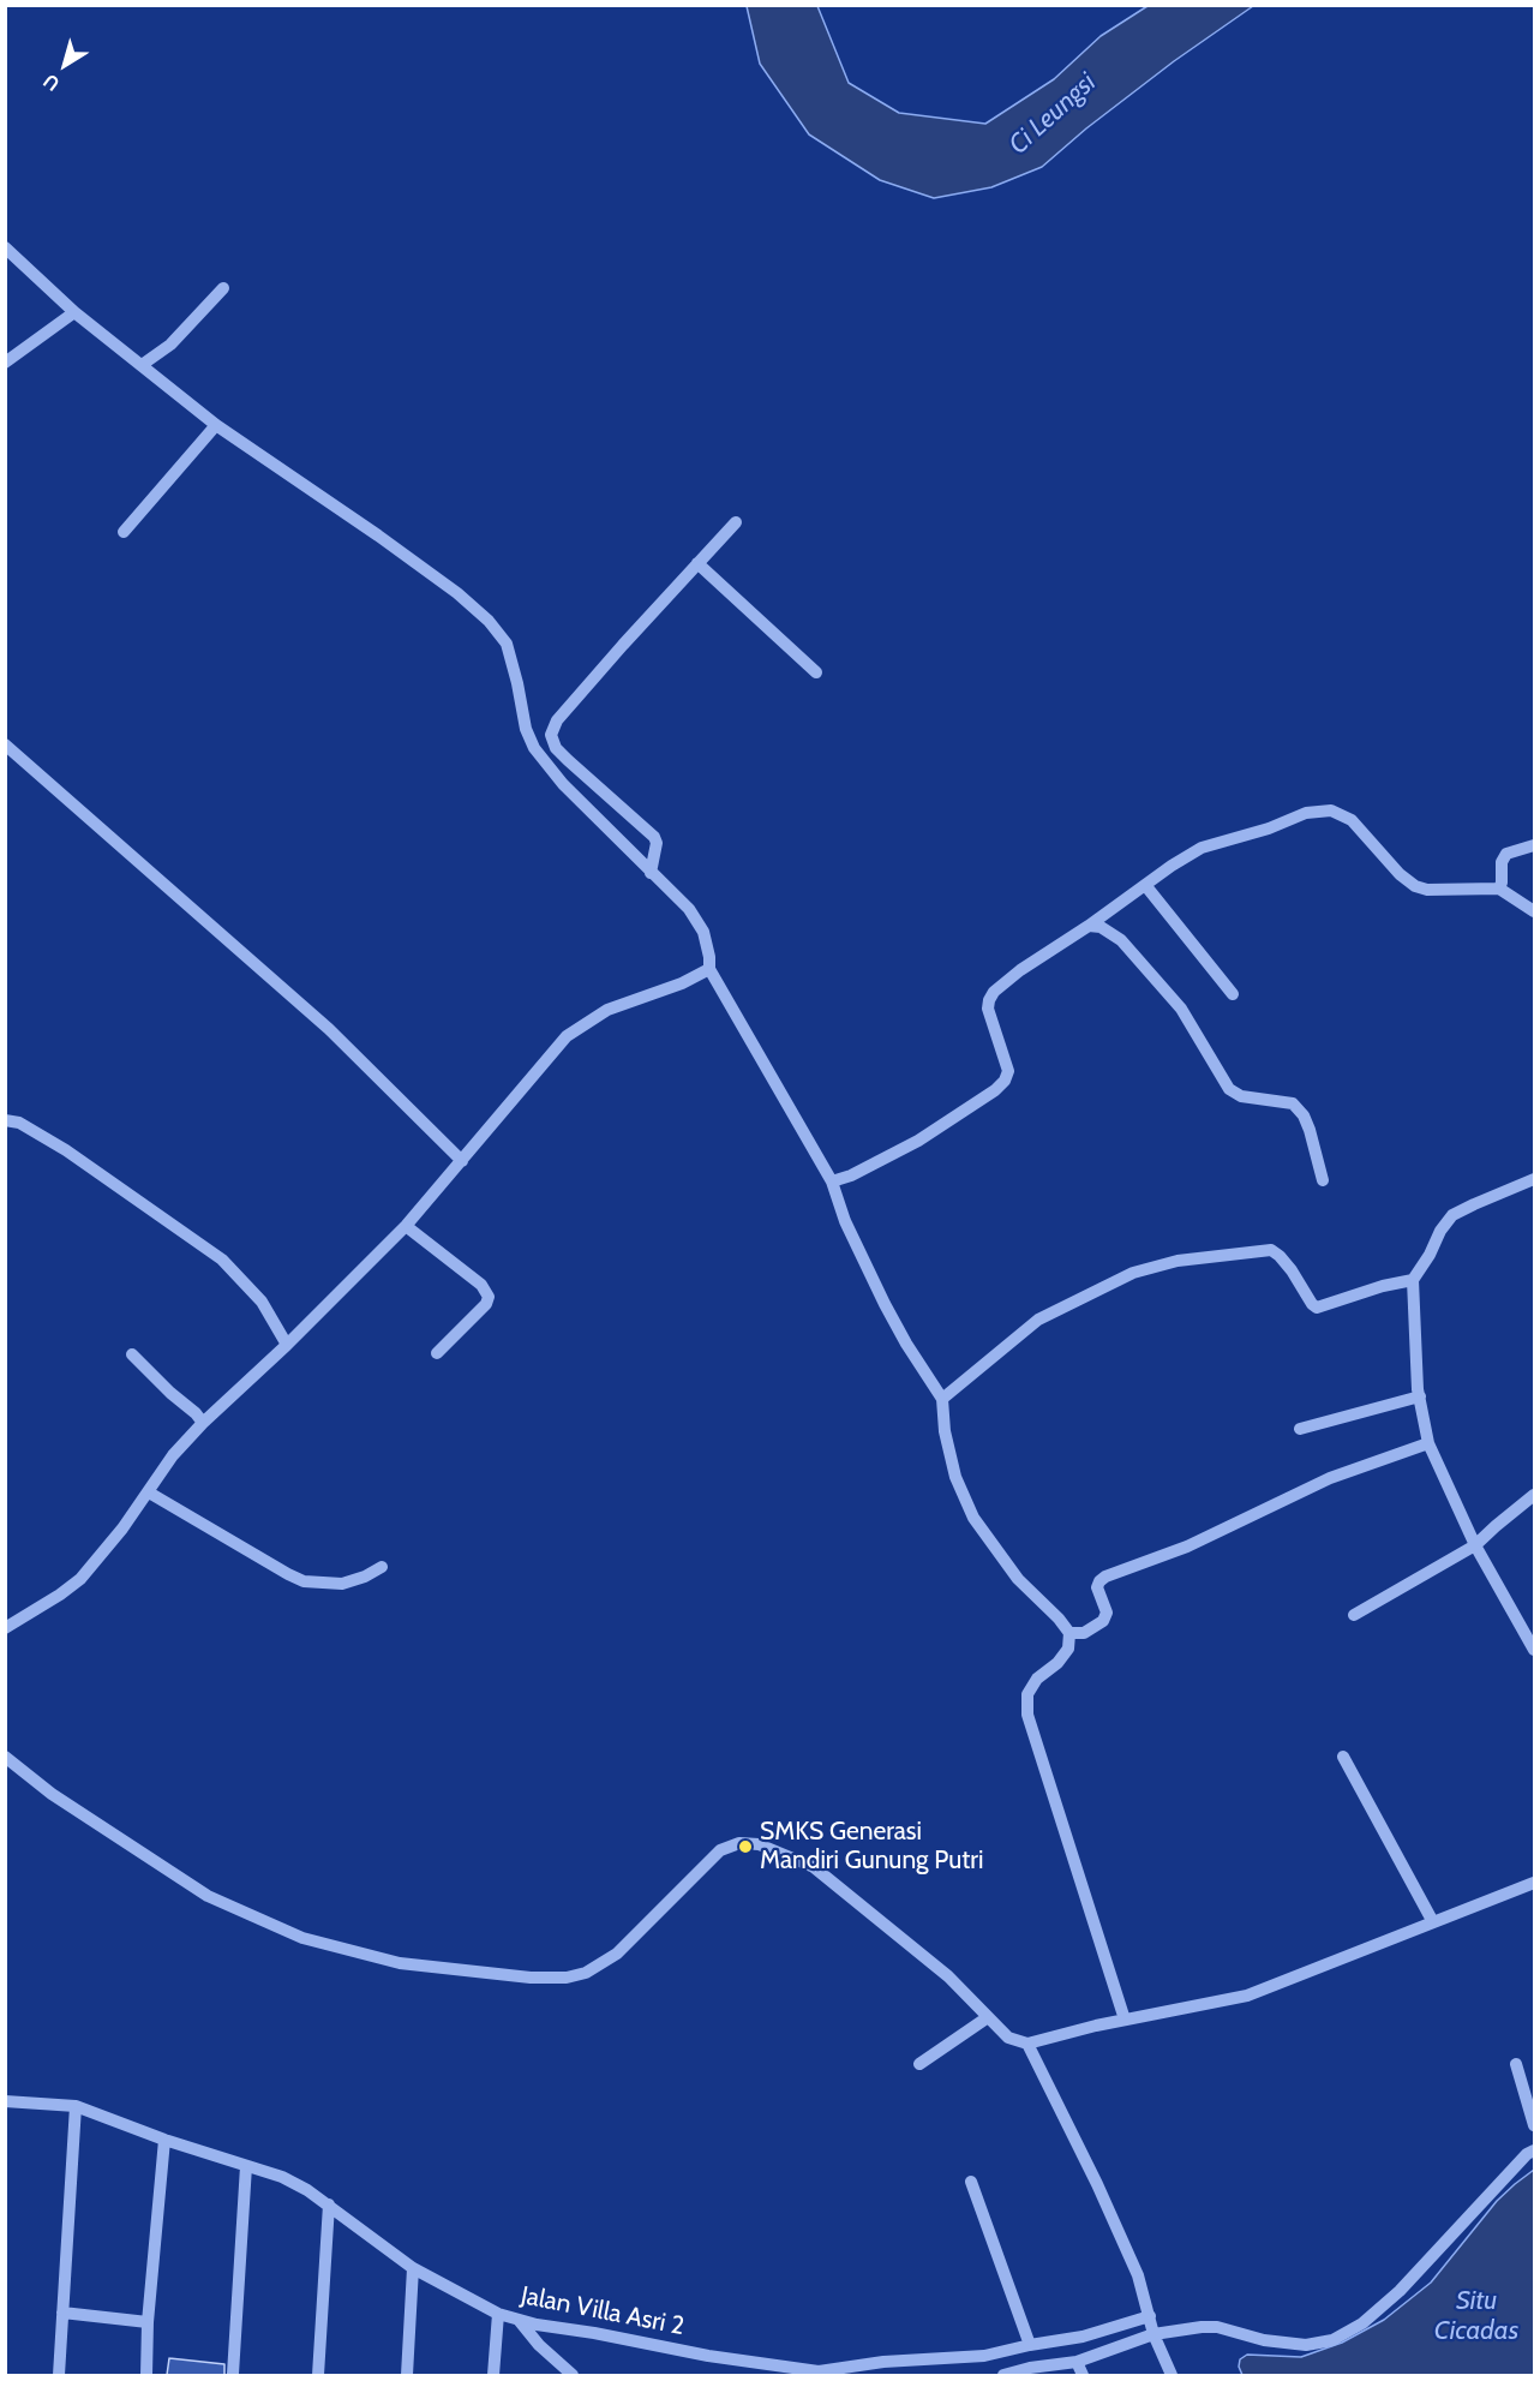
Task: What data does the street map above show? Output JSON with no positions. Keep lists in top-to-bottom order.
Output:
{
  "streets": {
    "street": ["Jalan Villa Asri 2"]
  },
  "water": ["Ci Leungsi", "Situ Cicadas"],
  "places": ["SMKS Generasi Mandiri Gunung Putri"],
  "north": "bottom left"
}
